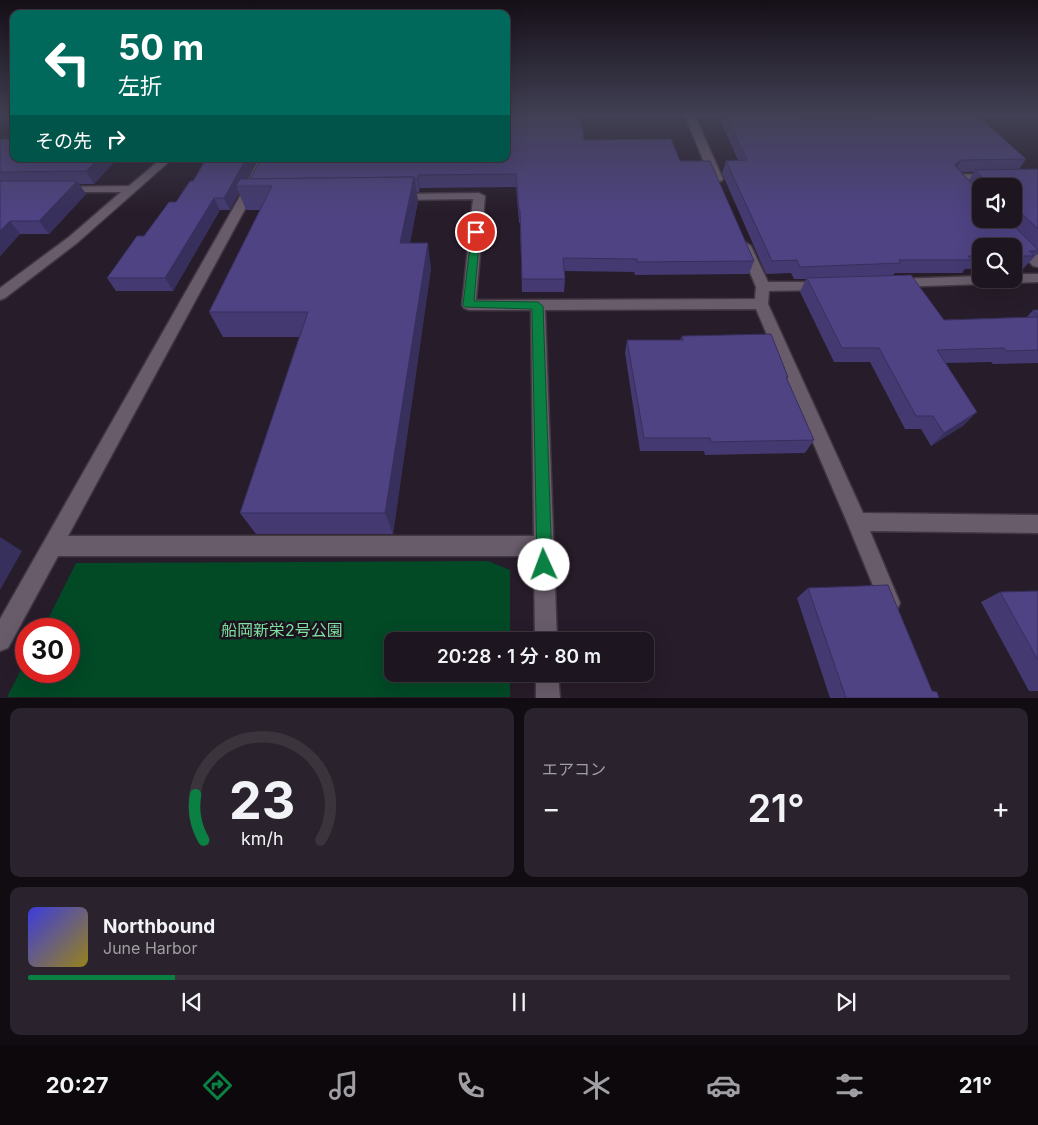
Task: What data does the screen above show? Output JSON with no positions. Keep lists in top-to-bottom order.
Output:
{
  "parks": ["船岡新栄2号公園"],
  "page": {
    "turn": ["50 m", "左折"],
    "then": "その先",
    "limit": "30",
    "trip": "20:28 · 1 分 · 80 m",
    "tile": "エアコン",
    "heat": ["−", "21°", "+"],
    "song": ["Northbound", "June Harbor"],
    "tabs": ["20:27", "21°"],
    "gauge": ["23", "km/h"]
  }
}
